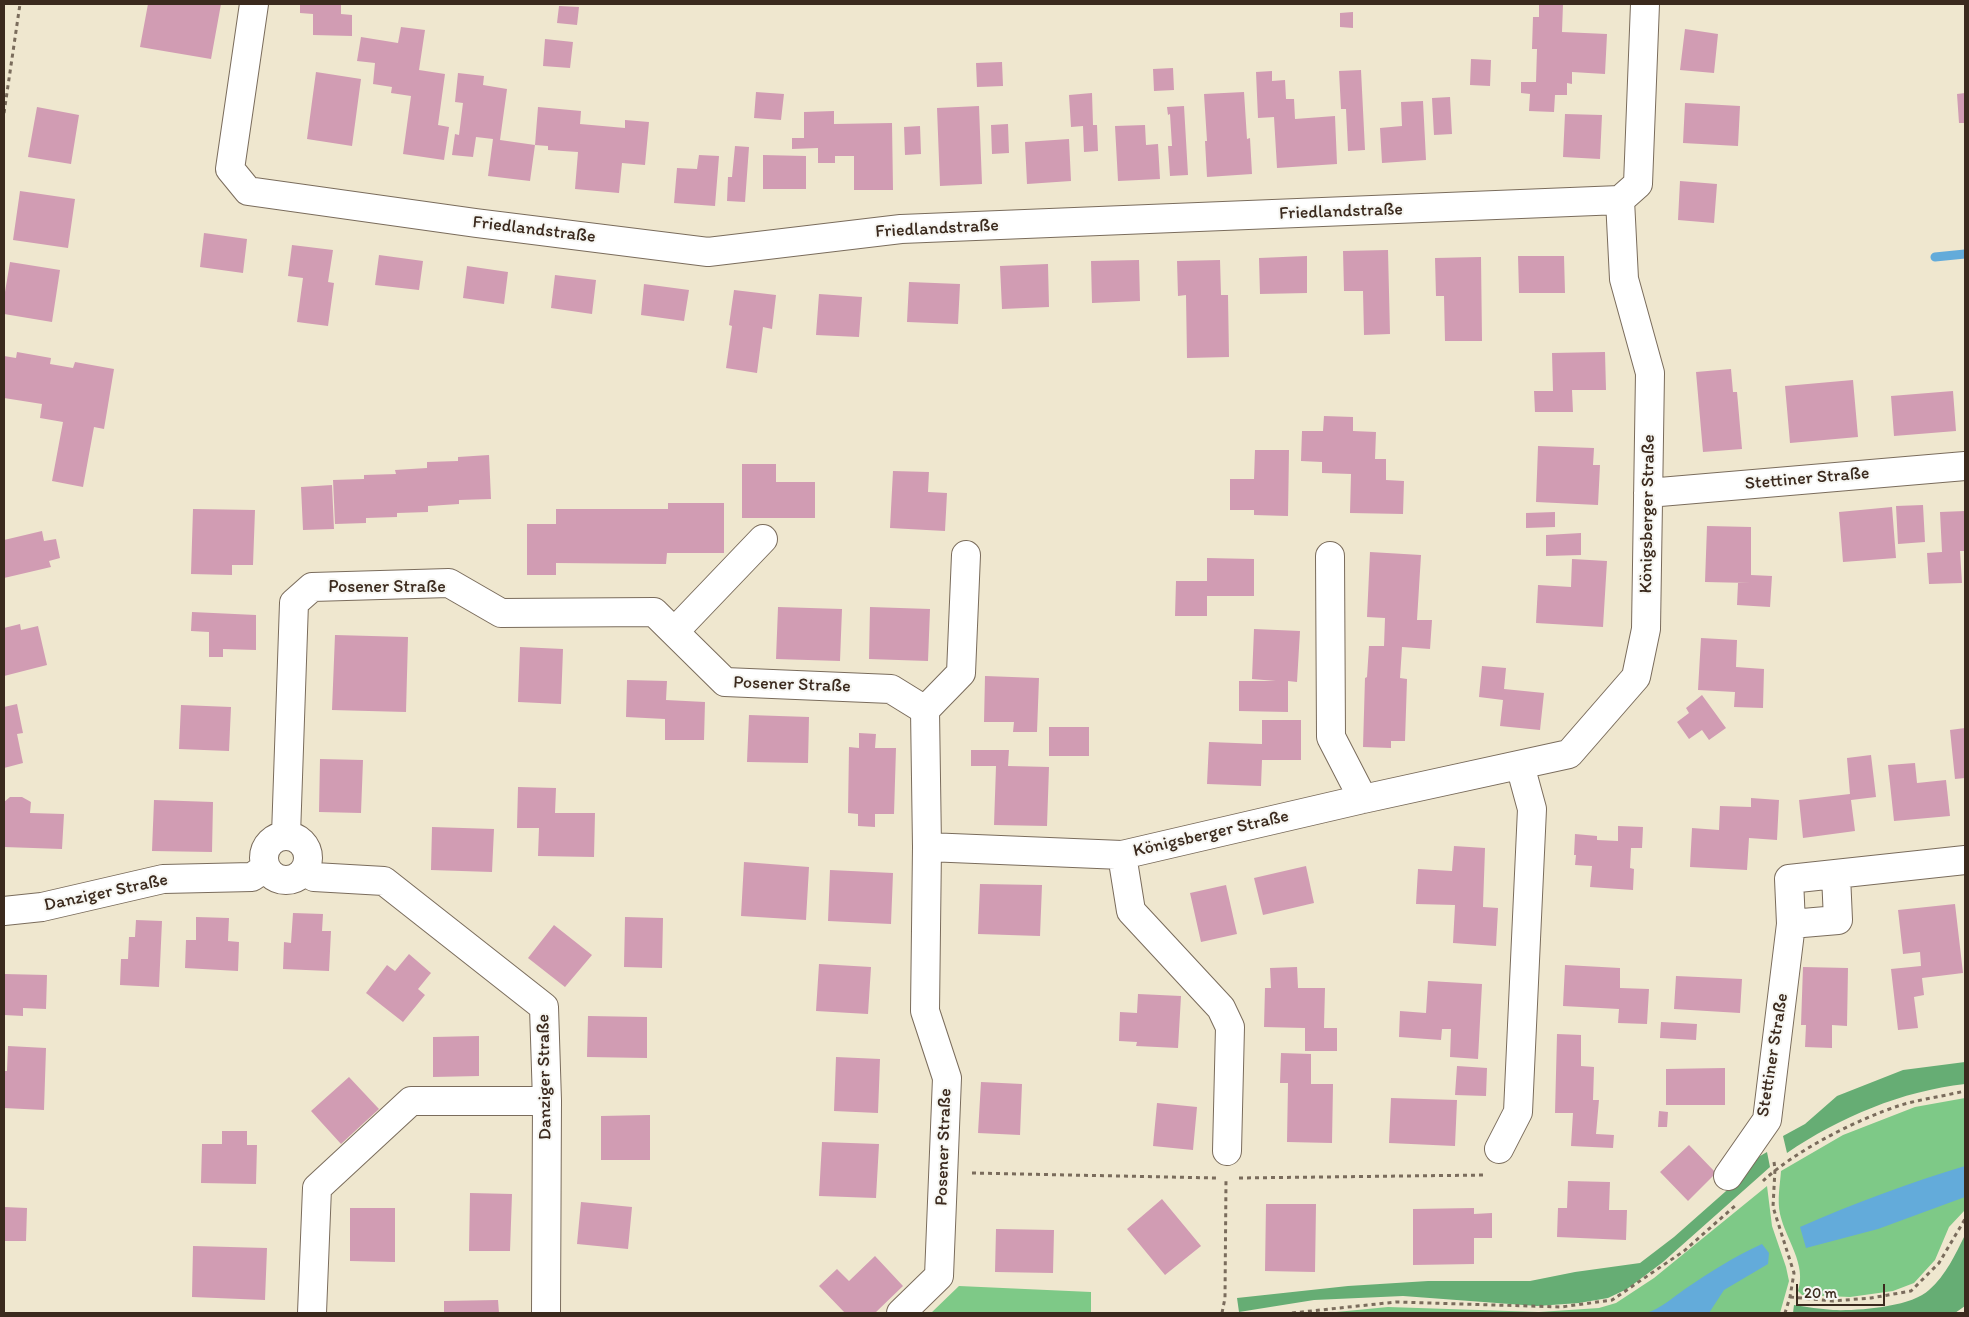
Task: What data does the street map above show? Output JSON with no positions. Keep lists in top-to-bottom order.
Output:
{
  "streets": {
    "street": [
      "Friedlandstraße",
      "Stettiner Straße",
      "Königsberger Straße",
      "Posener Straße",
      "Danziger Straße"
    ]
  },
  "crossings": [
    ["Friedlandstraße", "Königsberger Straße"],
    ["Stettiner Straße", "Königsberger Straße"],
    ["Posener Straße", "Danziger Straße"]
  ],
  "scale_bar": "20 m"
}
